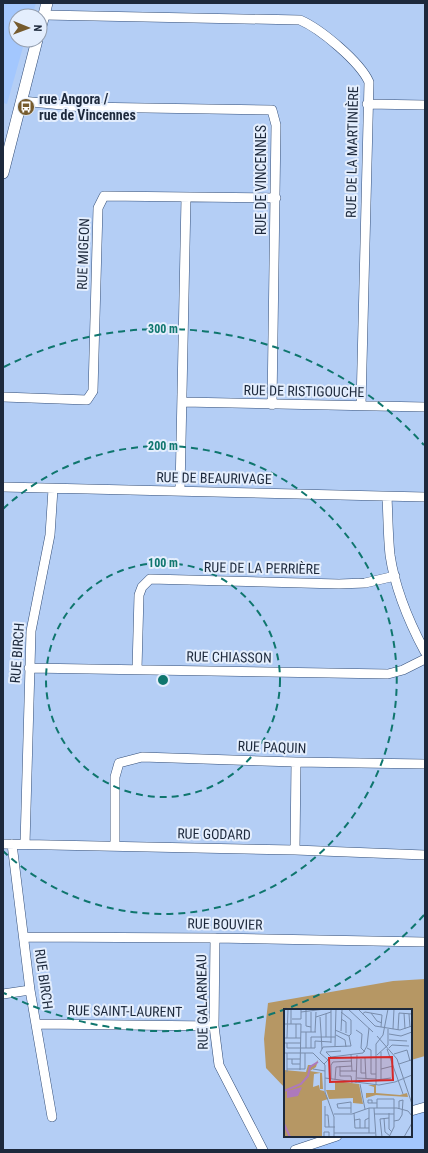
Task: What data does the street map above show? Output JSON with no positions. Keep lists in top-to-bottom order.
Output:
{
  "streets": {
    "street": [
      "RUE DE LA MARTINIÈRE",
      "RUE DE VINCENNES",
      "RUE MIGEON",
      "RUE DE RISTIGOUCHE",
      "RUE DE BEAURIVAGE",
      "RUE DE LA PERRIÈRE",
      "RUE BIRCH",
      "RUE CHIASSON",
      "RUE PAQUIN",
      "RUE GODARD",
      "RUE BOUVIER",
      "RUE GALARNEAU",
      "RUE SAINT-LAURENT"
    ]
  },
  "crossings": [
    ["RUE DE LA MARTINIÈRE", "RUE DE RISTIGOUCHE"],
    ["RUE DE VINCENNES", "RUE MIGEON"],
    ["RUE DE VINCENNES", "RUE DE RISTIGOUCHE"],
    ["RUE DE BEAURIVAGE", "RUE BIRCH"],
    ["RUE DE LA PERRIÈRE", "RUE CHIASSON"],
    ["RUE BIRCH", "RUE CHIASSON"],
    ["RUE BIRCH", "RUE GODARD"],
    ["RUE BIRCH", "RUE BOUVIER"],
    ["RUE BIRCH", "RUE SAINT-LAURENT"],
    ["RUE PAQUIN", "RUE GODARD"],
    ["RUE BOUVIER", "RUE GALARNEAU"],
    ["RUE GALARNEAU", "RUE SAINT-LAURENT"]
  ],
  "places": {
    "bus stop": ["rue Angora / rue de Vincennes"]
  },
  "north": "right",
  "rings": ["300 m", "200 m", "100 m"]
}
